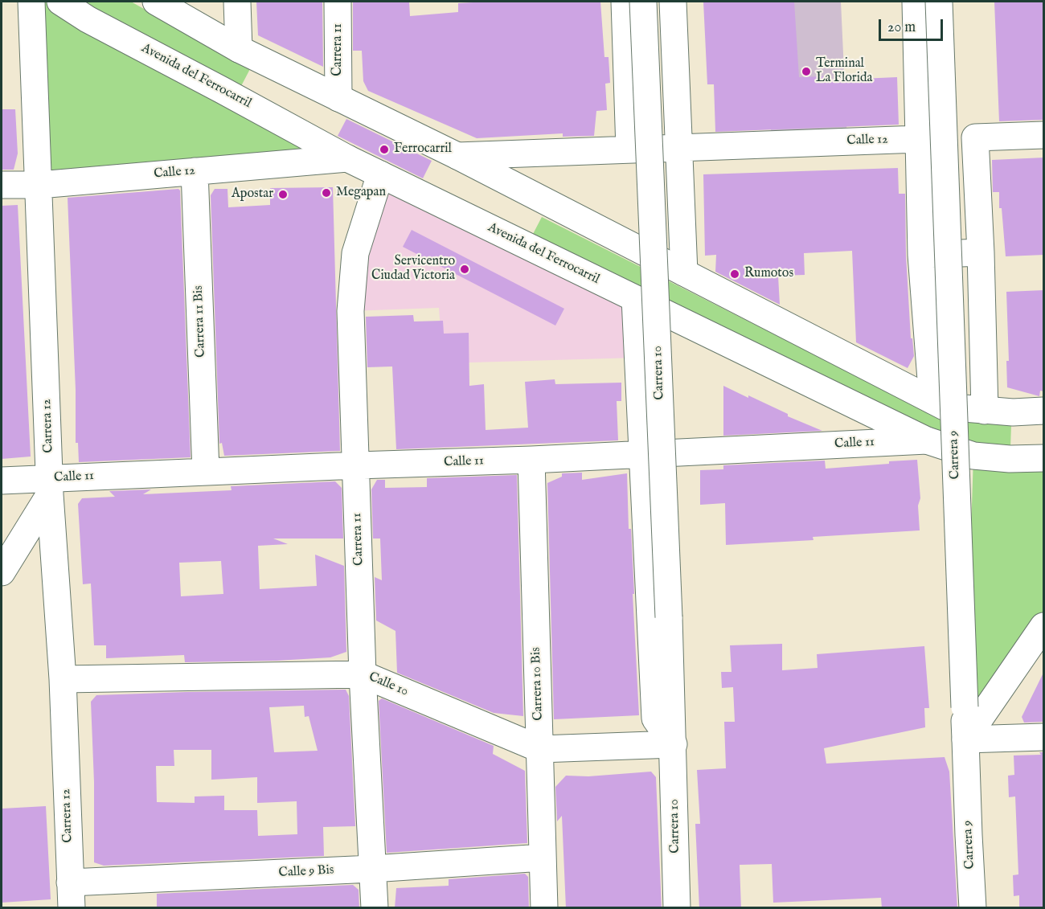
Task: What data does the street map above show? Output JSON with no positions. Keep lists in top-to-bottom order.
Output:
{
  "streets": {
    "street": [
      "Carrera 11",
      "Avenida del Ferrocarril",
      "Calle 12",
      "Carrera 11 Bis",
      "Carrera 10",
      "Carrera 12",
      "Calle 11",
      "Carrera 9",
      "Carrera 10 Bis",
      "Calle 10",
      "Calle 9 Bis"
    ]
  },
  "crossings": [
    ["Carrera 11", "Avenida del Ferrocarril"],
    ["Carrera 11", "Calle 11"],
    ["Carrera 11", "Calle 10"],
    ["Carrera 11", "Calle 9 Bis"],
    ["Avenida del Ferrocarril", "Calle 12"],
    ["Avenida del Ferrocarril", "Carrera 10"],
    ["Avenida del Ferrocarril", "Calle 11"],
    ["Calle 12", "Carrera 11 Bis"],
    ["Calle 12", "Carrera 12"],
    ["Carrera 11 Bis", "Calle 11"],
    ["Carrera 10", "Calle 11"],
    ["Carrera 10", "Calle 10"],
    ["Carrera 12", "Calle 11"],
    ["Carrera 12", "Calle 10"],
    ["Carrera 12", "Calle 9 Bis"],
    ["Calle 11", "Carrera 10 Bis"],
    ["Carrera 10 Bis", "Calle 10"],
    ["Carrera 10 Bis", "Calle 9 Bis"]
  ],
  "places": [
    "Terminal La Florida",
    "Ferrocarril",
    "Megapan",
    "Apostar",
    "Servicentro Ciudad Victoria",
    "Rumotos"
  ],
  "scale_bar": "20 m"
}
